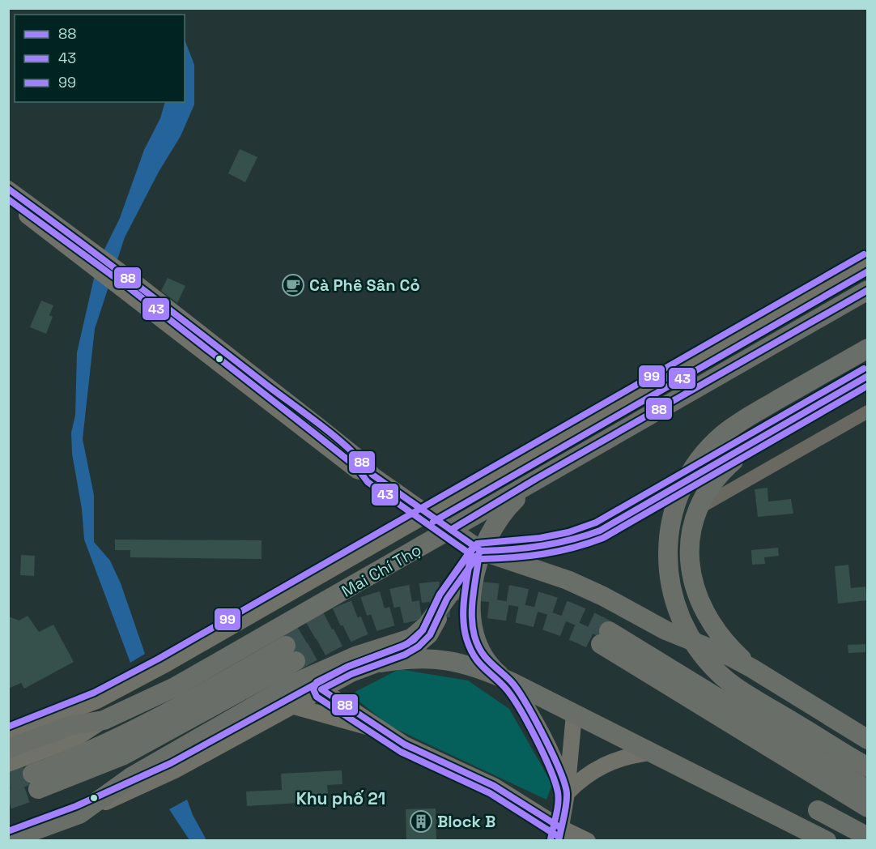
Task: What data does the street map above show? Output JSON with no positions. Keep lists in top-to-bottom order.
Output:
{
  "streets": {
    "highway": ["Mai Chí Thọ"]
  },
  "districts": ["Khu phố 21"],
  "places": {
    "cafe": ["Cà Phê Sân Cỏ"],
    "building": ["Block B"]
  },
  "lines": ["transit line 88", "transit line 43", "transit line 99"],
  "legend": ["88", "43", "99"]
}
